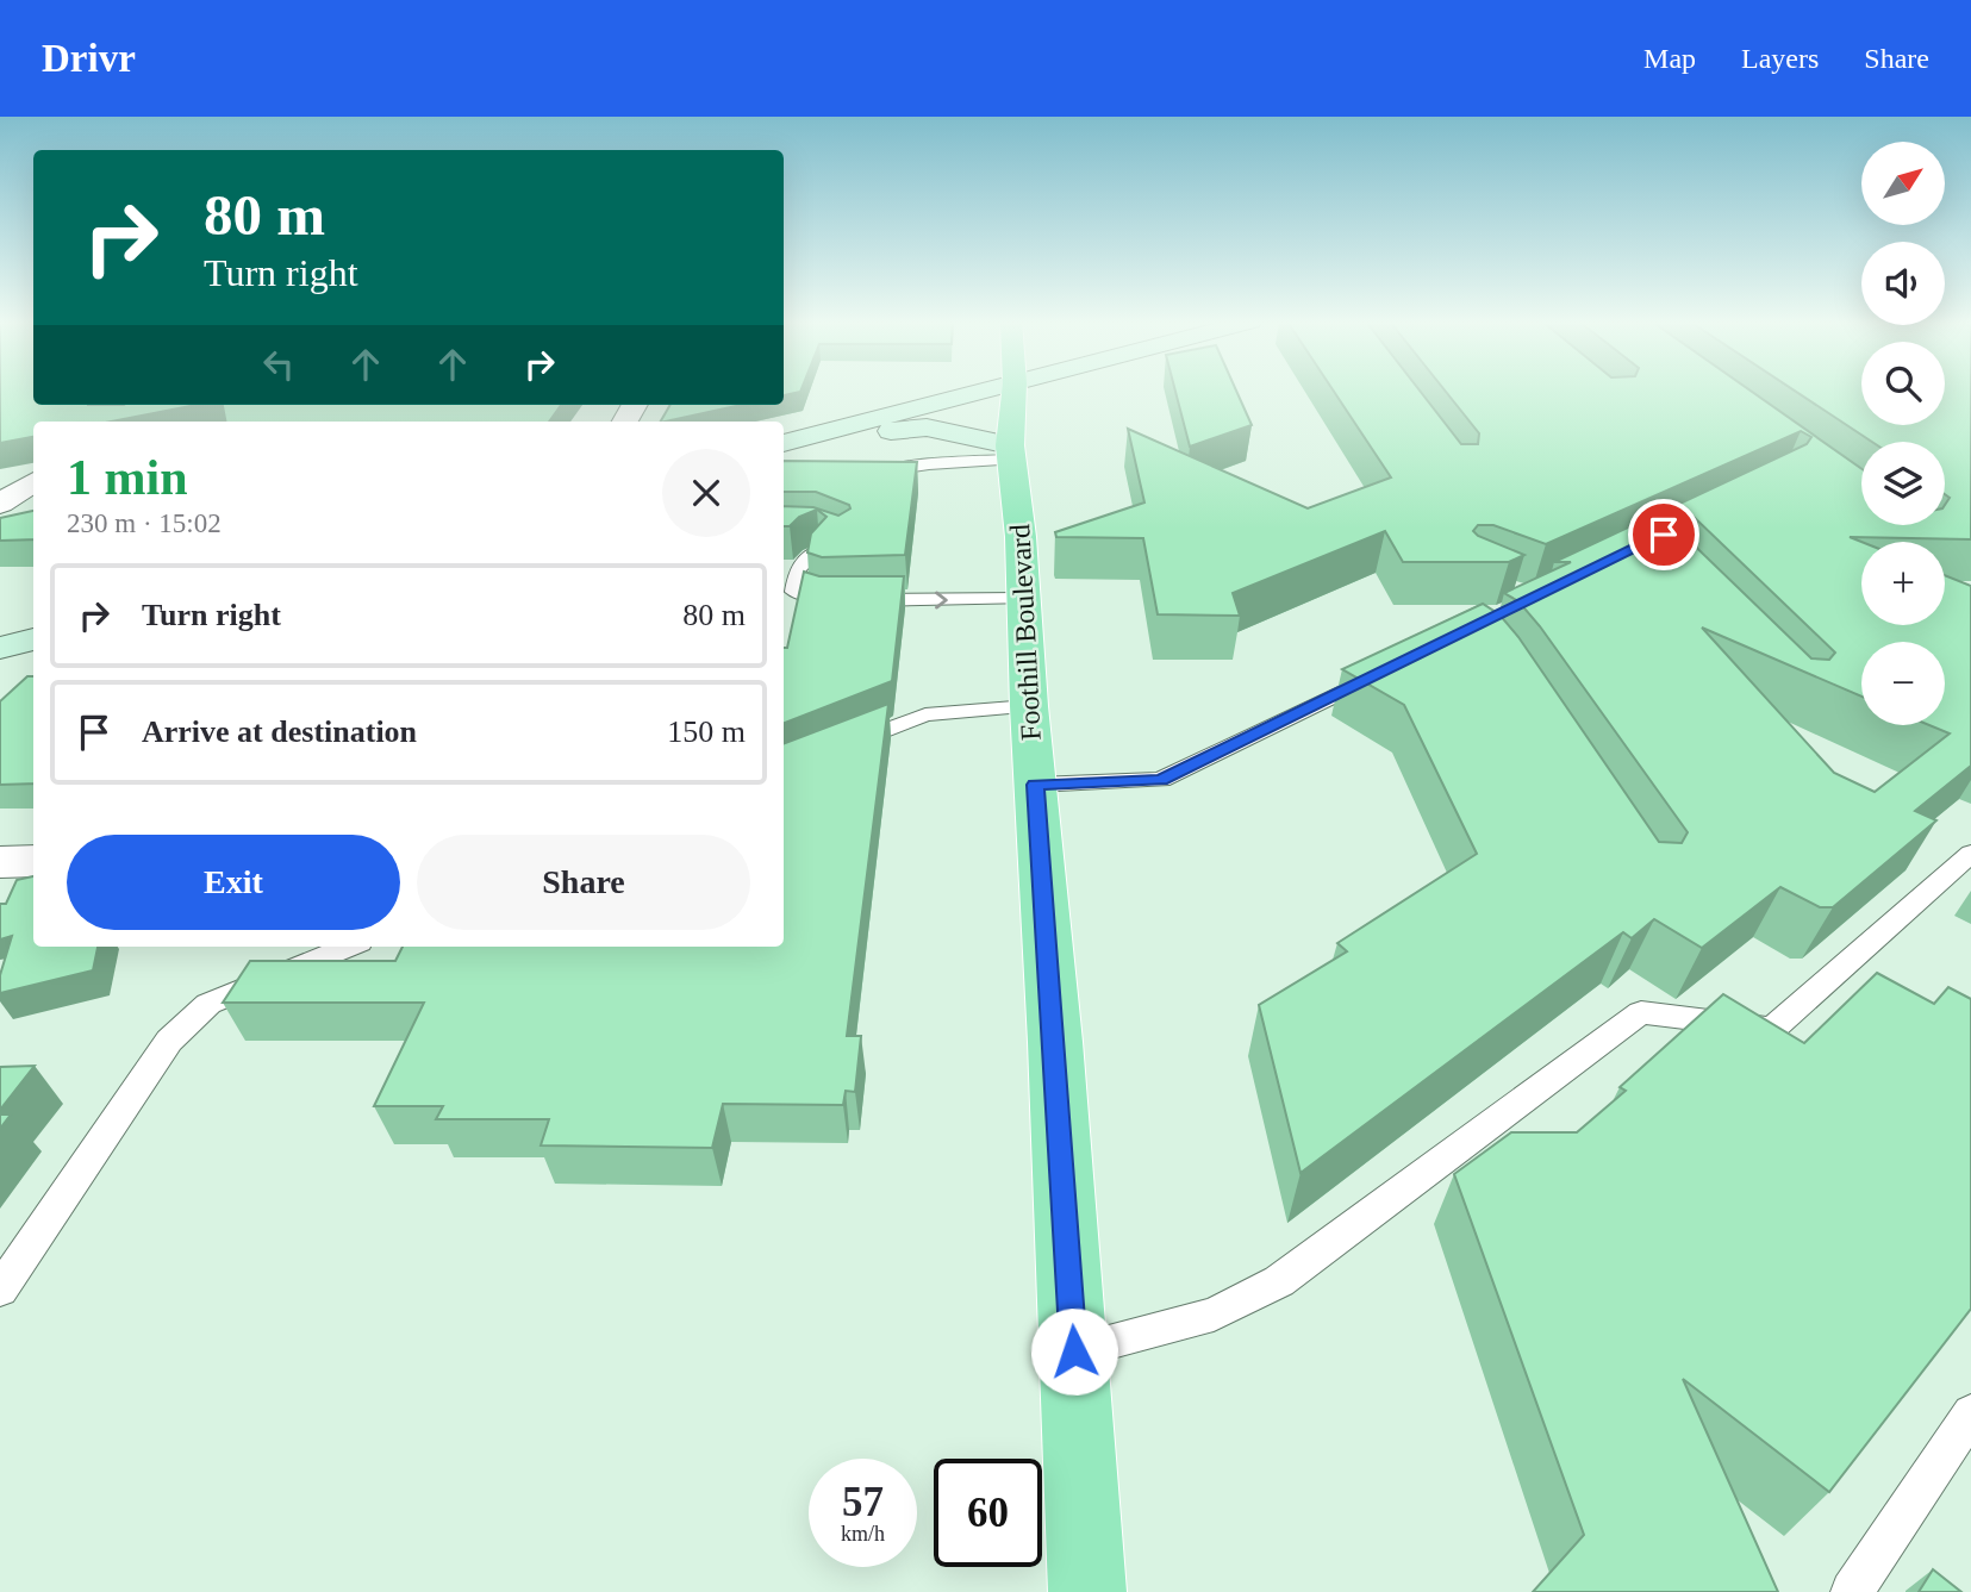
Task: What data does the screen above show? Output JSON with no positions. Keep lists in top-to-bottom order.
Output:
{
  "streets": {
    "main road": ["Foothill Boulevard"]
  },
  "north": "top right",
  "page": {
    "header": "Drivr",
    "nav": ["Map", "Layers", "Share"],
    "map_buttons": ["+", "−"],
    "turn": ["80 m", "Turn right"],
    "heading": ["1 min", "230 m · 15:02"],
    "list": [
      {
        "name": "Turn right",
        "value": "80 m"
      },
      {
        "name": "Arrive at destination",
        "value": "150 m"
      }
    ],
    "buttons": ["Exit", "Share"],
    "speed": "57 km/h",
    "limit": "60"
  }
}
